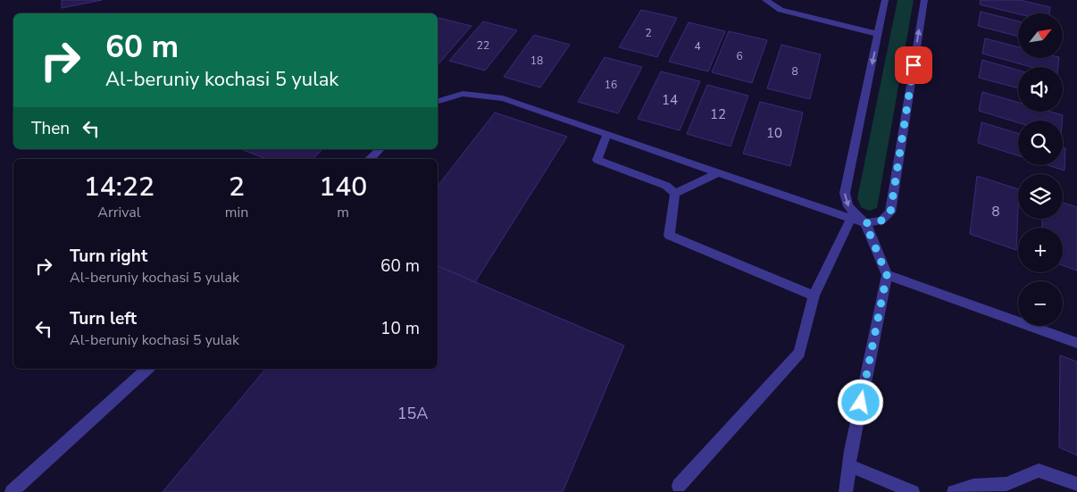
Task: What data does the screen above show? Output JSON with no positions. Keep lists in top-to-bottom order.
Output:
{
  "house_numbers": [
    "2",
    "22",
    "4",
    "6",
    "18",
    "8",
    "16",
    "14",
    "12",
    "10",
    "8",
    "15A"
  ],
  "north": "top right",
  "page": {
    "map_buttons": ["+", "−"],
    "turn": ["60 m", "Al-beruniy kochasi 5 yulak"],
    "then": "Then",
    "eta": [
      "14:22",
      "Arrival",
      "2",
      "min",
      "140",
      "m"
    ],
    "list": [
      {
        "name": "Turn right",
        "note": "Al-beruniy kochasi 5 yulak",
        "value": "60 m"
      },
      {
        "name": "Turn left",
        "note": "Al-beruniy kochasi 5 yulak",
        "value": "10 m"
      }
    ]
  }
}
